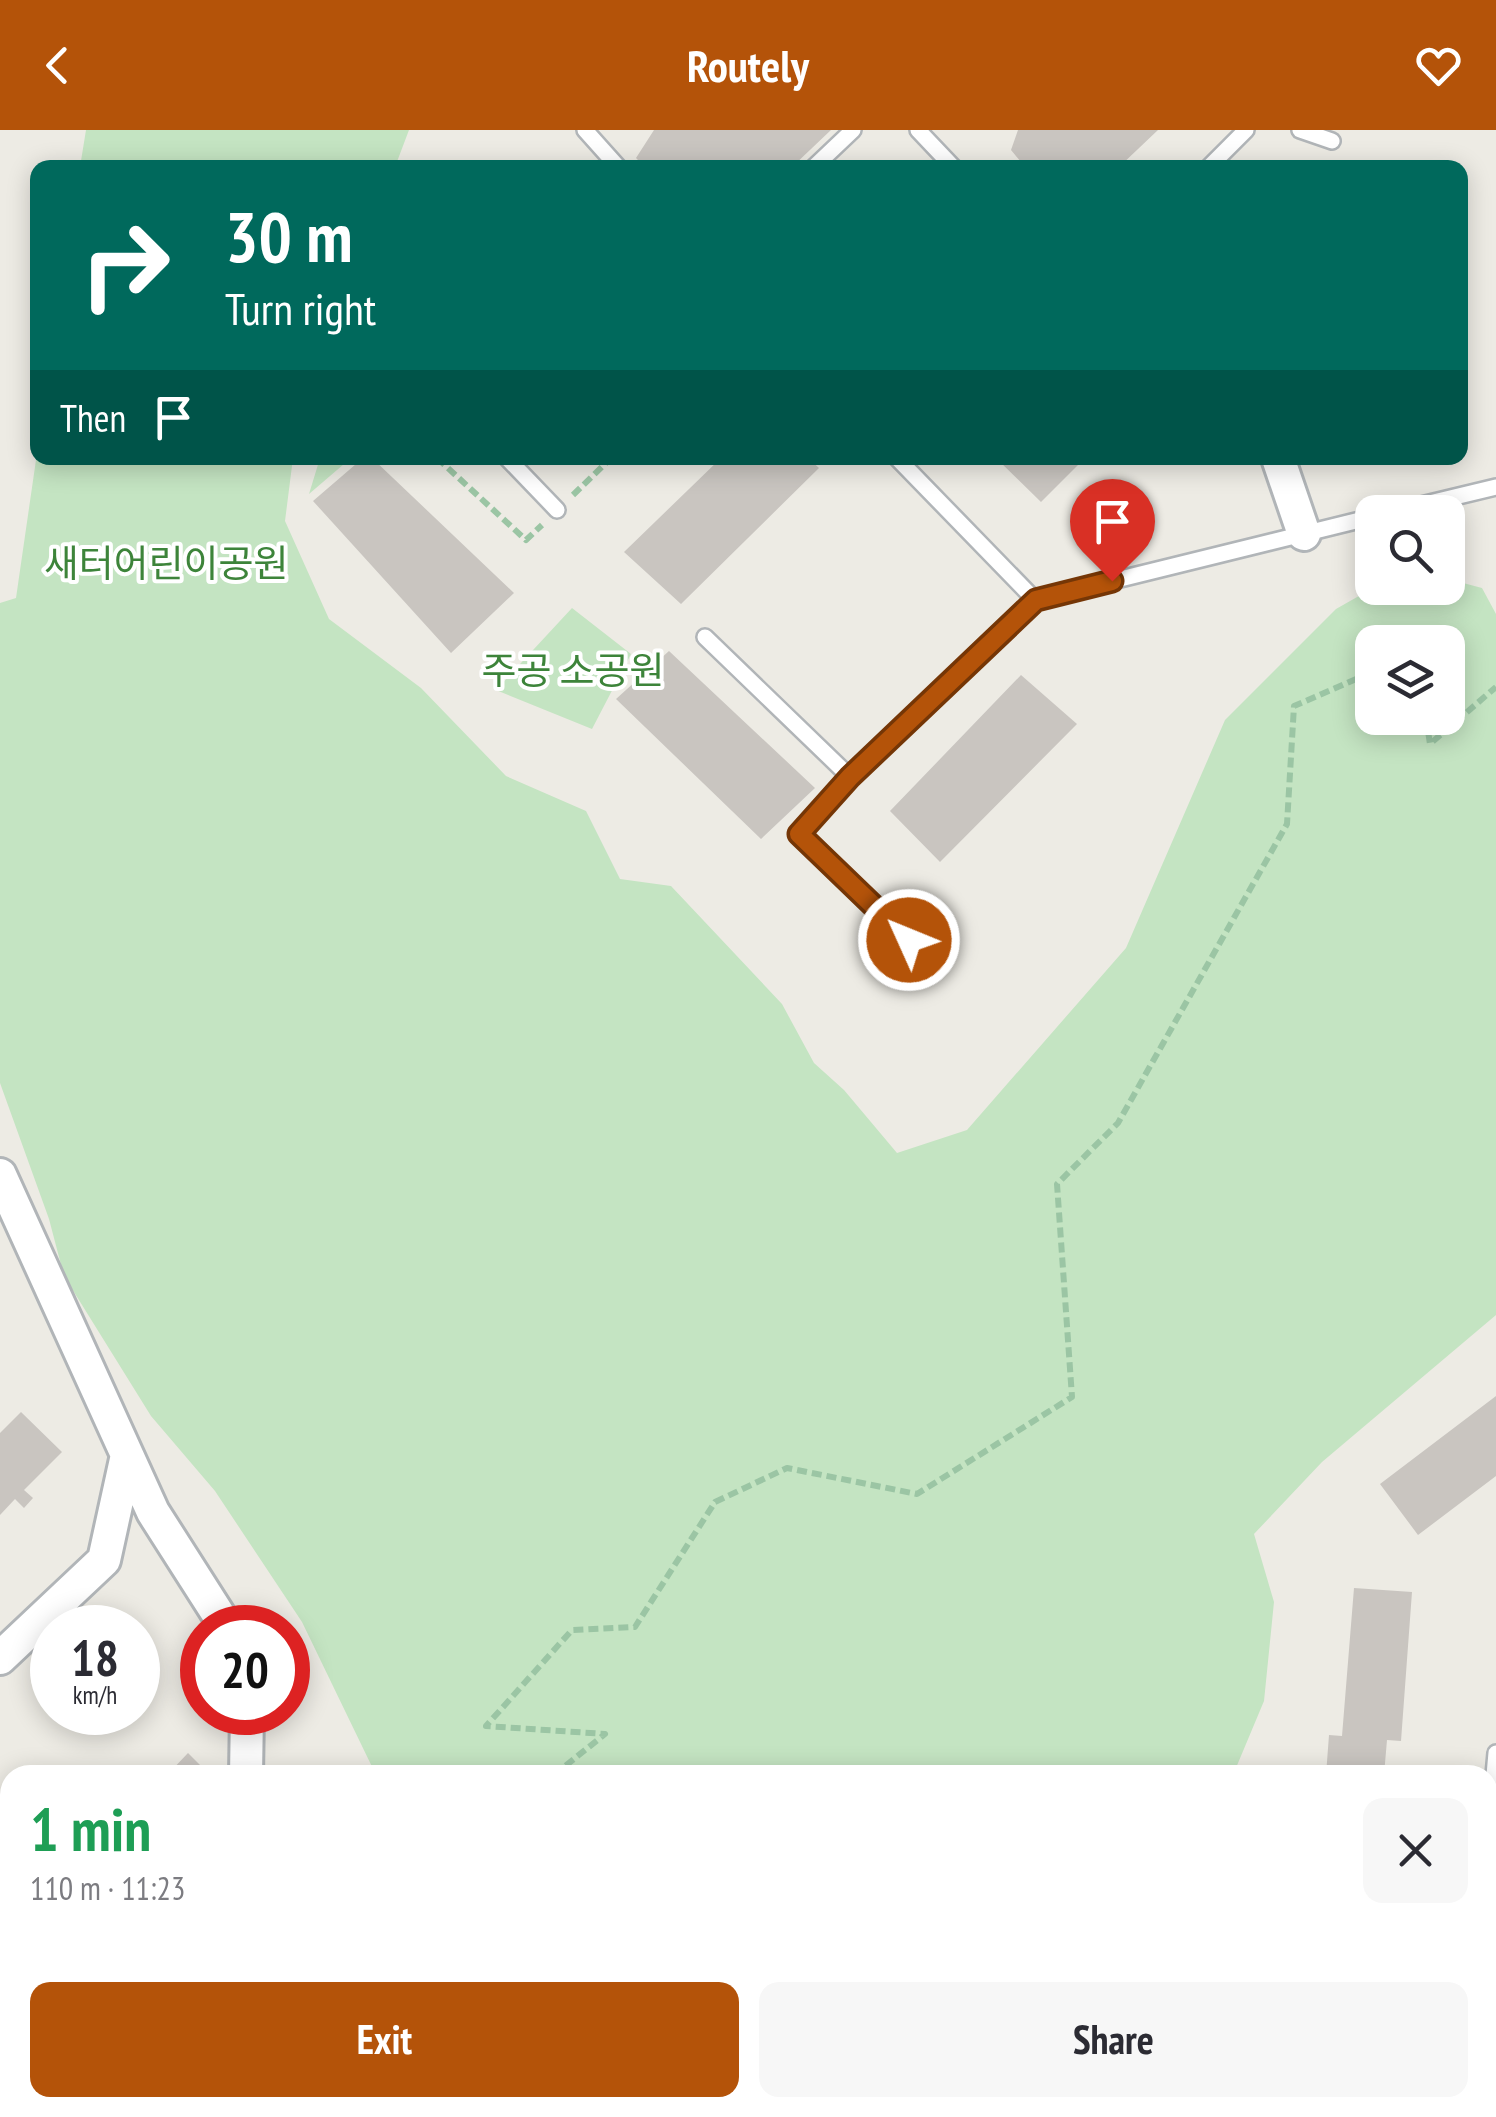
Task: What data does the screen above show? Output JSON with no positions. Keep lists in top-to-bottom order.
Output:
{
  "parks": ["새터어린이공원", "주공 소공원"],
  "page": {
    "header": "Routely",
    "turn": ["30 m", "Turn right"],
    "then": "Then",
    "speed": "18 km/h",
    "limit": "20",
    "heading": ["1 min", "110 m · 11:23"],
    "buttons": ["Exit", "Share"]
  }
}
